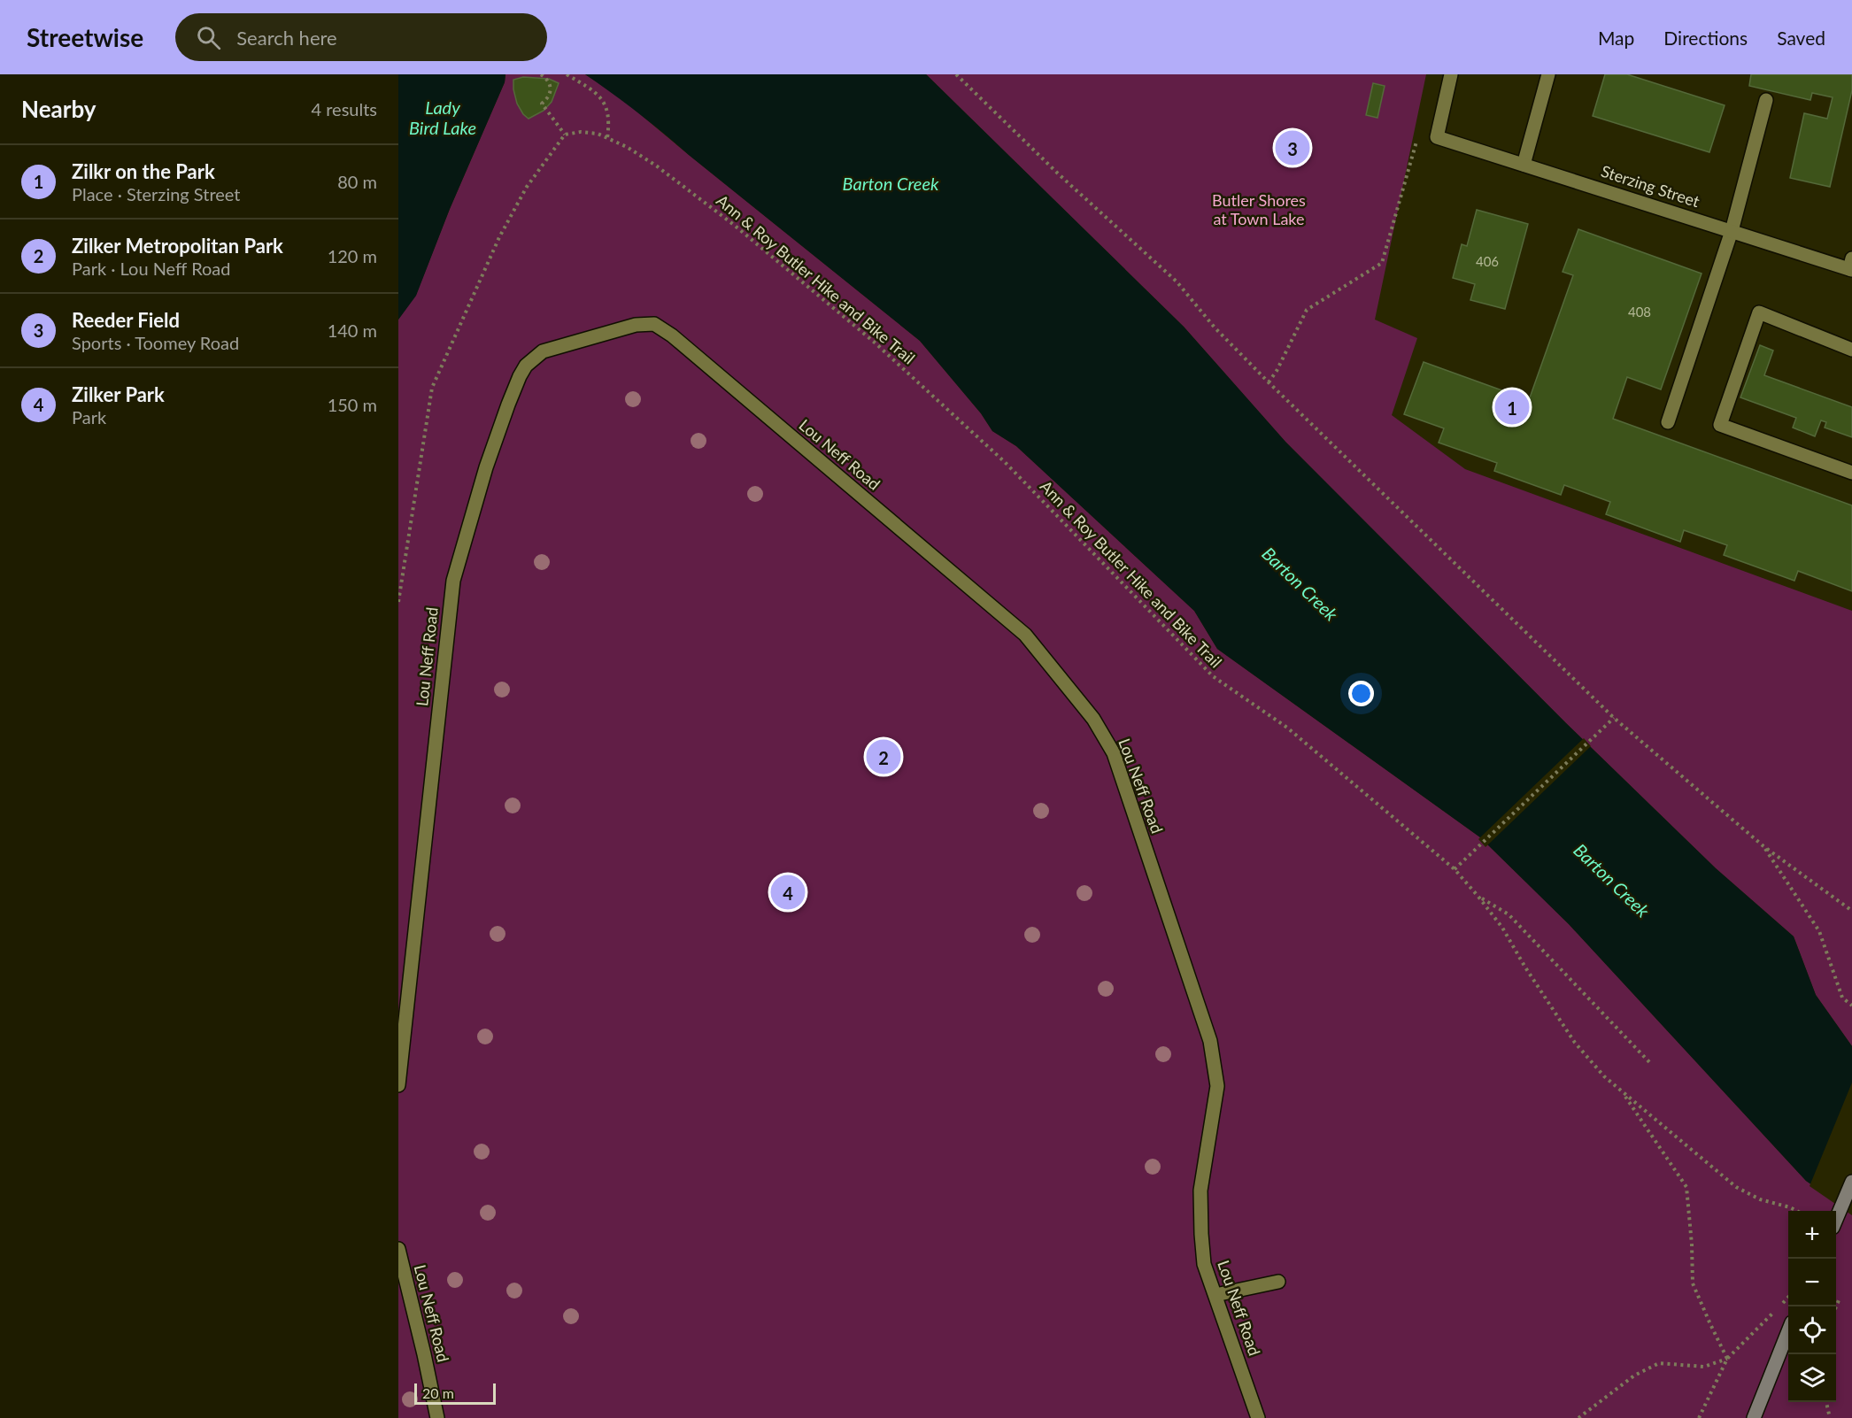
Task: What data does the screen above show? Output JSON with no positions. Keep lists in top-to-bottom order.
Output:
{
  "streets": {
    "street": ["Sterzing Street", "Lou Neff Road"],
    "path": ["Ann & Roy Butler Hike and Bike Trail"]
  },
  "water": ["Lady Bird Lake", "Barton Creek"],
  "parks": ["Butler Shores at Town Lake"],
  "house_numbers": ["406", "408"],
  "scale_bar": "20 m",
  "page": {
    "header": "Streetwise",
    "search": "Search here",
    "nav": ["Map", "Directions", "Saved"],
    "heading": ["Nearby", "4 results"],
    "pins": [
      "3",
      "1",
      "2",
      "4"
    ],
    "list": [
      {
        "mark": "1",
        "name": "Zilkr on the Park",
        "note": "Place · Sterzing Street",
        "value": "80 m"
      },
      {
        "mark": "2",
        "name": "Zilker Metropolitan Park",
        "note": "Park · Lou Neff Road",
        "value": "120 m"
      },
      {
        "mark": "3",
        "name": "Reeder Field",
        "note": "Sports · Toomey Road",
        "value": "140 m"
      },
      {
        "mark": "4",
        "name": "Zilker Park",
        "note": "Park",
        "value": "150 m"
      }
    ],
    "map_buttons": ["+", "−"],
    "scale": "20 m"
  }
}
